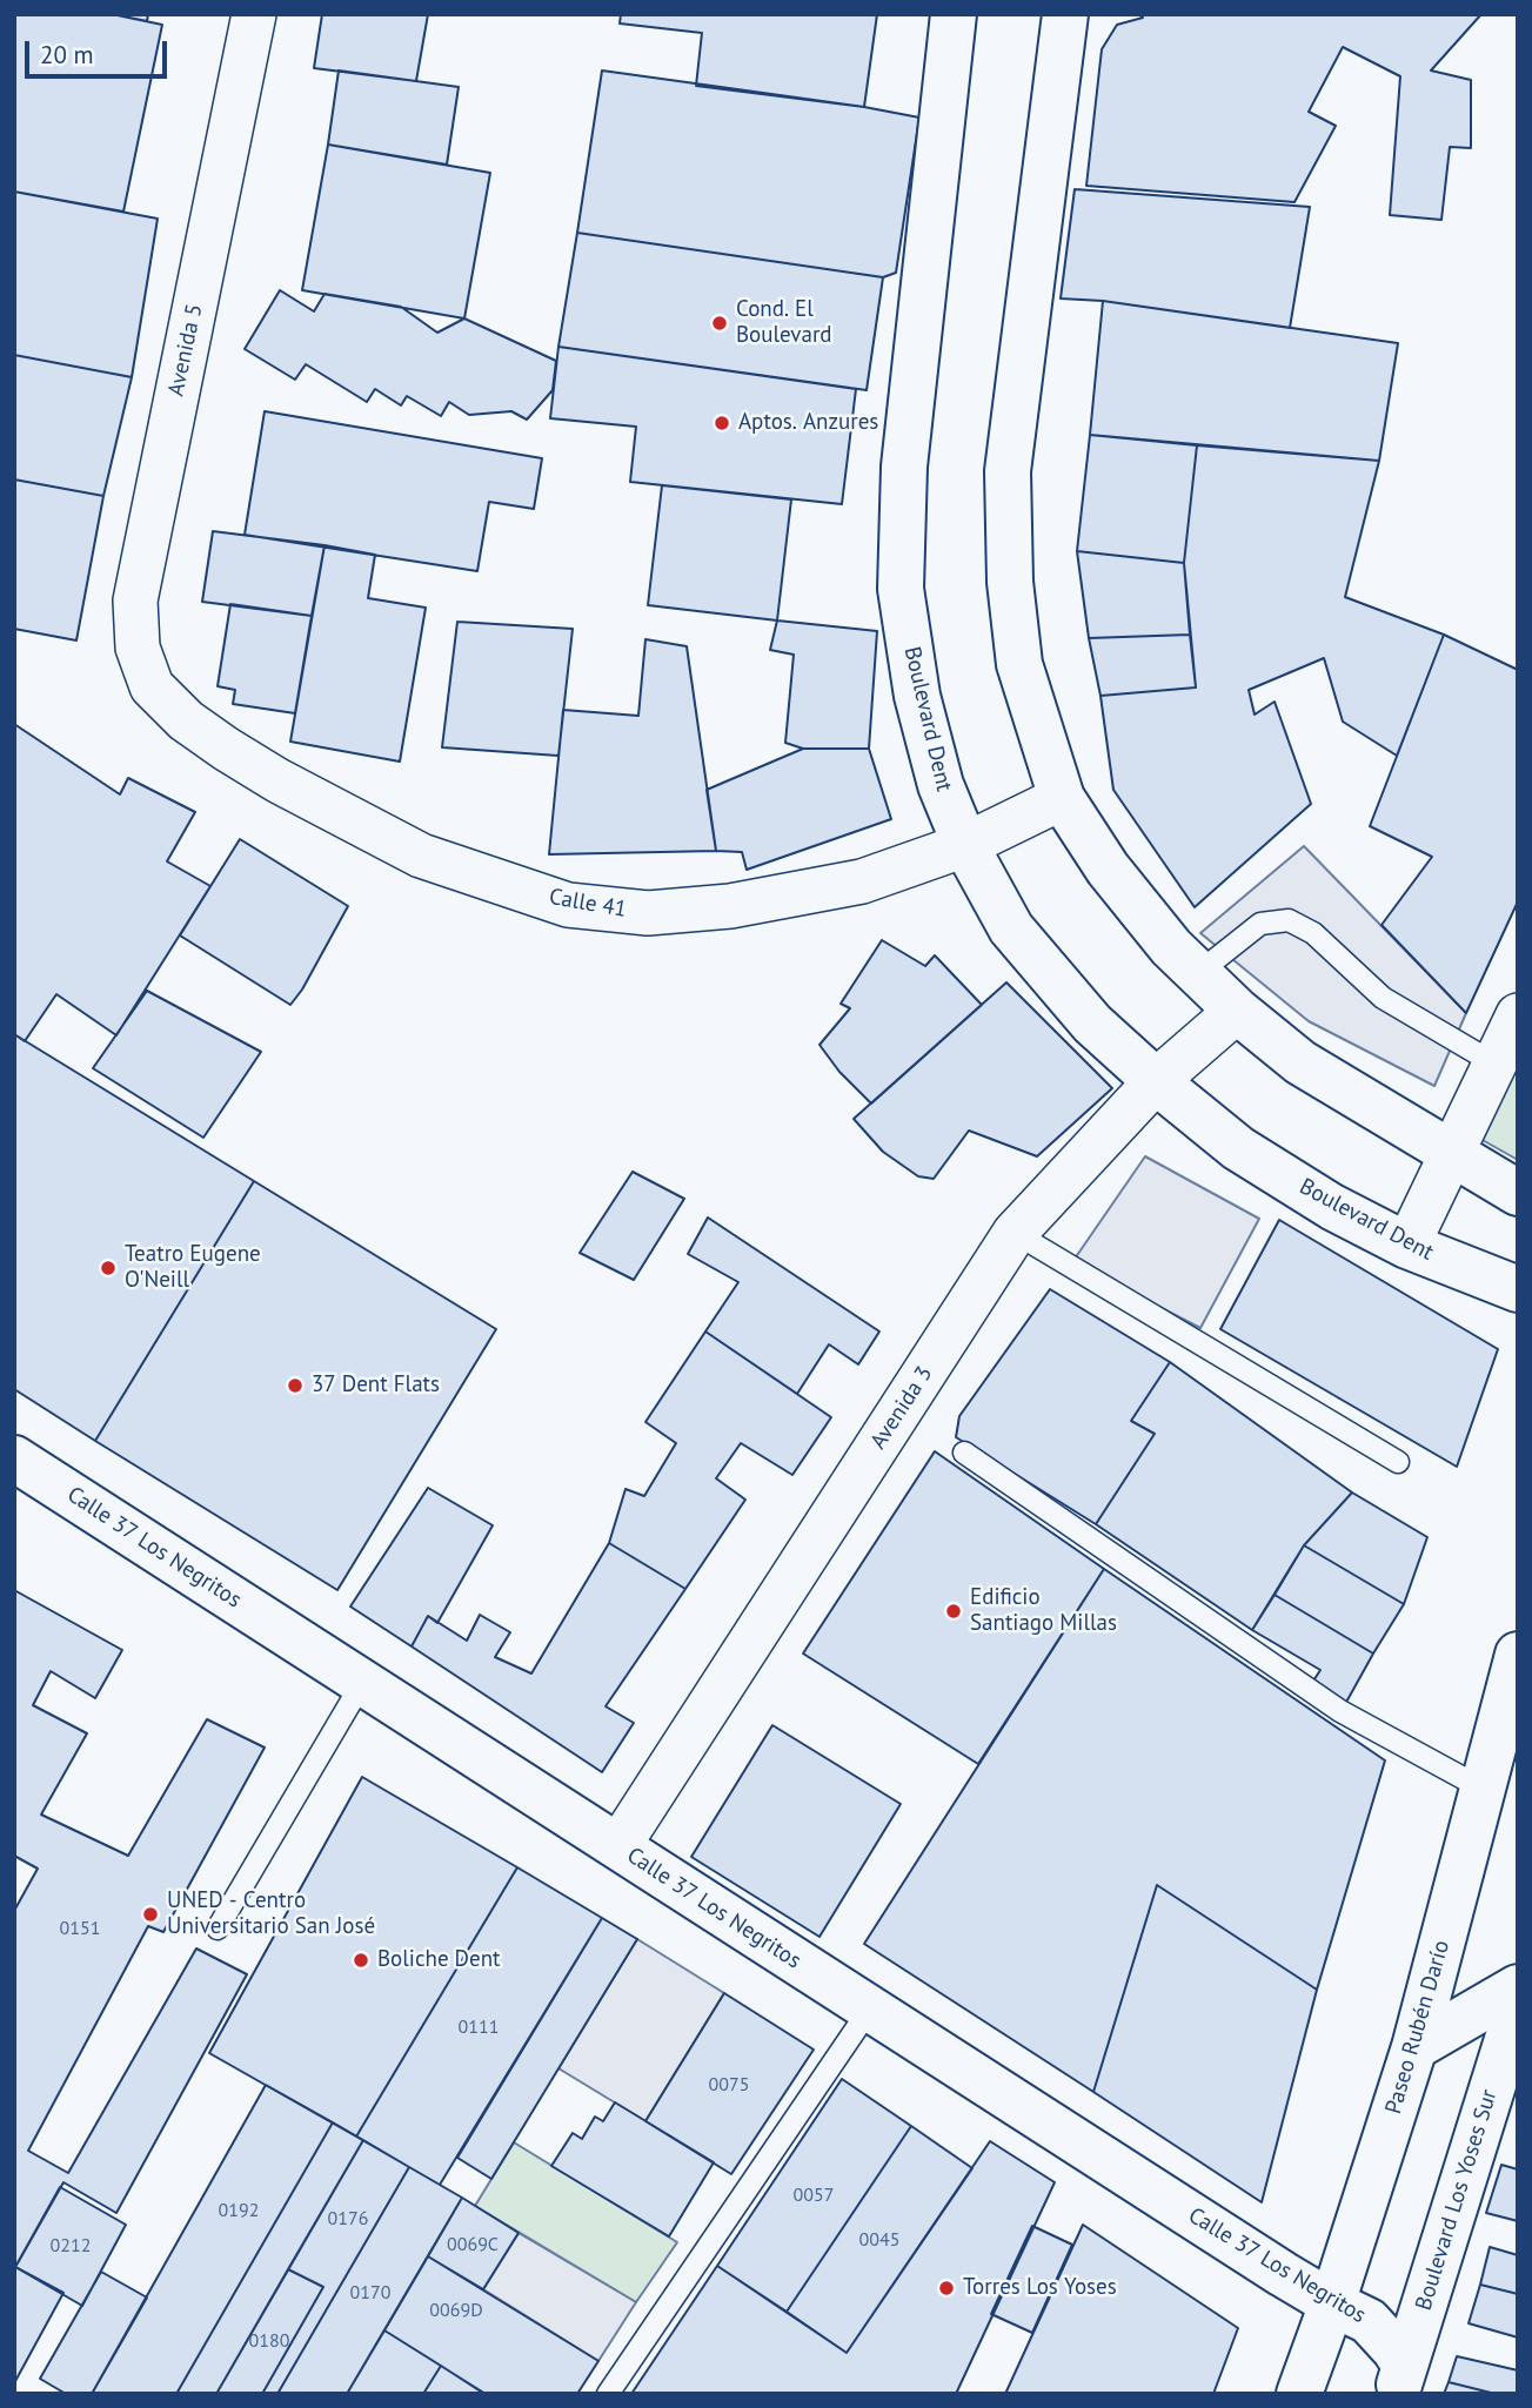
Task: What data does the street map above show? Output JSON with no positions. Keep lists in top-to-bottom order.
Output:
{
  "streets": {
    "main road": [
      "Boulevard Dent",
      "Calle 37 Los Negritos",
      "Paseo Rubén Darío",
      "Boulevard Los Yoses Sur"
    ],
    "street": ["Avenida 5", "Calle 41", "Avenida 3"]
  },
  "crossings": [
    ["Avenida 5", "Calle 41"],
    ["Boulevard Dent", "Calle 41"],
    ["Boulevard Dent", "Avenida 3"],
    ["Avenida 3", "Calle 37 Los Negritos"],
    ["Calle 37 Los Negritos", "Paseo Rubén Darío"],
    ["Calle 37 Los Negritos", "Boulevard Los Yoses Sur"]
  ],
  "places": [
    "Cond. El Boulevard",
    "Aptos. Anzures",
    "Teatro Eugene O'Neill",
    "37 Dent Flats",
    "Edificio Santiago Millas",
    "UNED - Centro Universitario San José",
    "Boliche Dent",
    "Torres Los Yoses"
  ],
  "house_numbers": [
    "0151",
    "0111",
    "0075",
    "0057",
    "0192",
    "0176",
    "0045",
    "0069C",
    "0212",
    "0170",
    "0069D",
    "0180"
  ],
  "scale_bar": "20 m"
}
